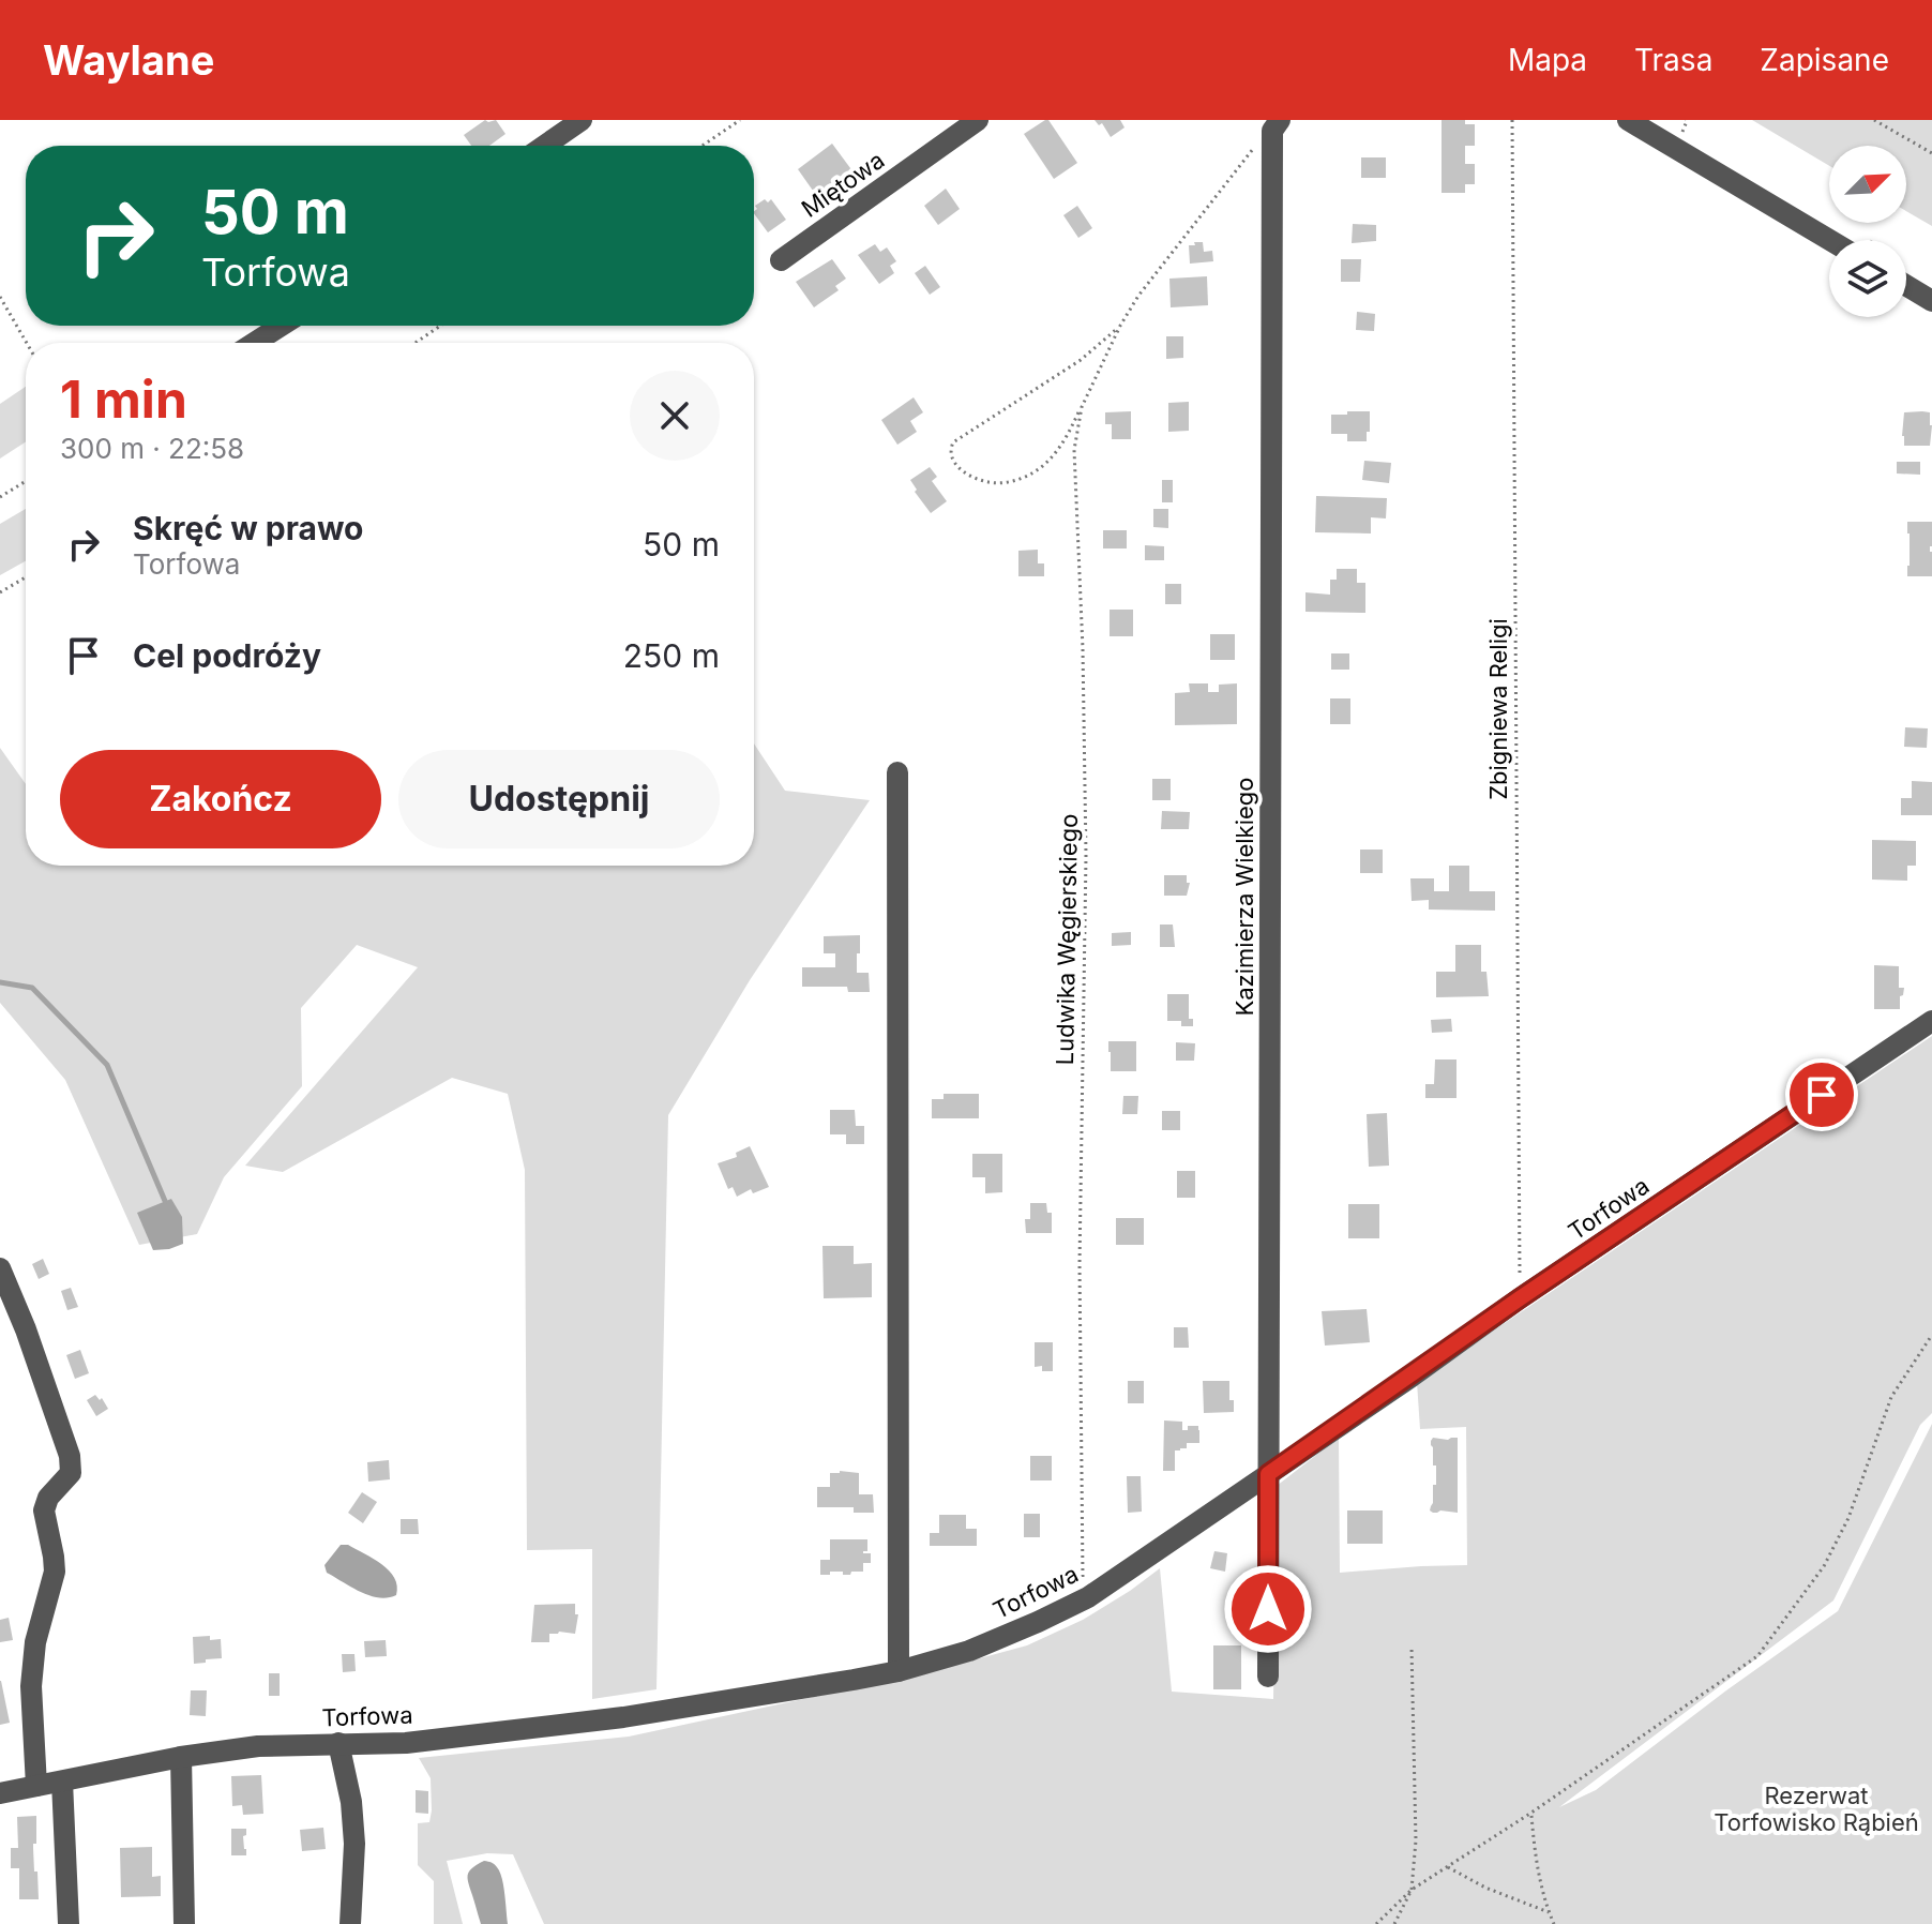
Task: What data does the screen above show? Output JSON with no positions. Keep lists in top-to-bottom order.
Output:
{
  "streets": {
    "street": ["Miętowa", "Kazimierza Wielkiego", "Torfowa"],
    "path": ["Zbigniewa Religi", "Ludwika Węgierskiego"]
  },
  "crossings": [
    ["Zbigniewa Religi", "Torfowa"],
    ["Kazimierza Wielkiego", "Ludwika Węgierskiego"],
    ["Kazimierza Wielkiego", "Torfowa"],
    ["Ludwika Węgierskiego", "Torfowa"]
  ],
  "parks": ["Rezerwat Torfowisko Rąbień"],
  "north": "top right",
  "page": {
    "header": "Waylane",
    "nav": ["Mapa", "Trasa", "Zapisane"],
    "turn": ["50 m", "Torfowa"],
    "heading": ["1 min", "300 m · 22:58"],
    "list": [
      {
        "name": "Skręć w prawo",
        "note": "Torfowa",
        "value": "50 m"
      },
      {
        "name": "Cel podróży",
        "value": "250 m"
      }
    ],
    "buttons": ["Zakończ", "Udostępnij"]
  }
}
